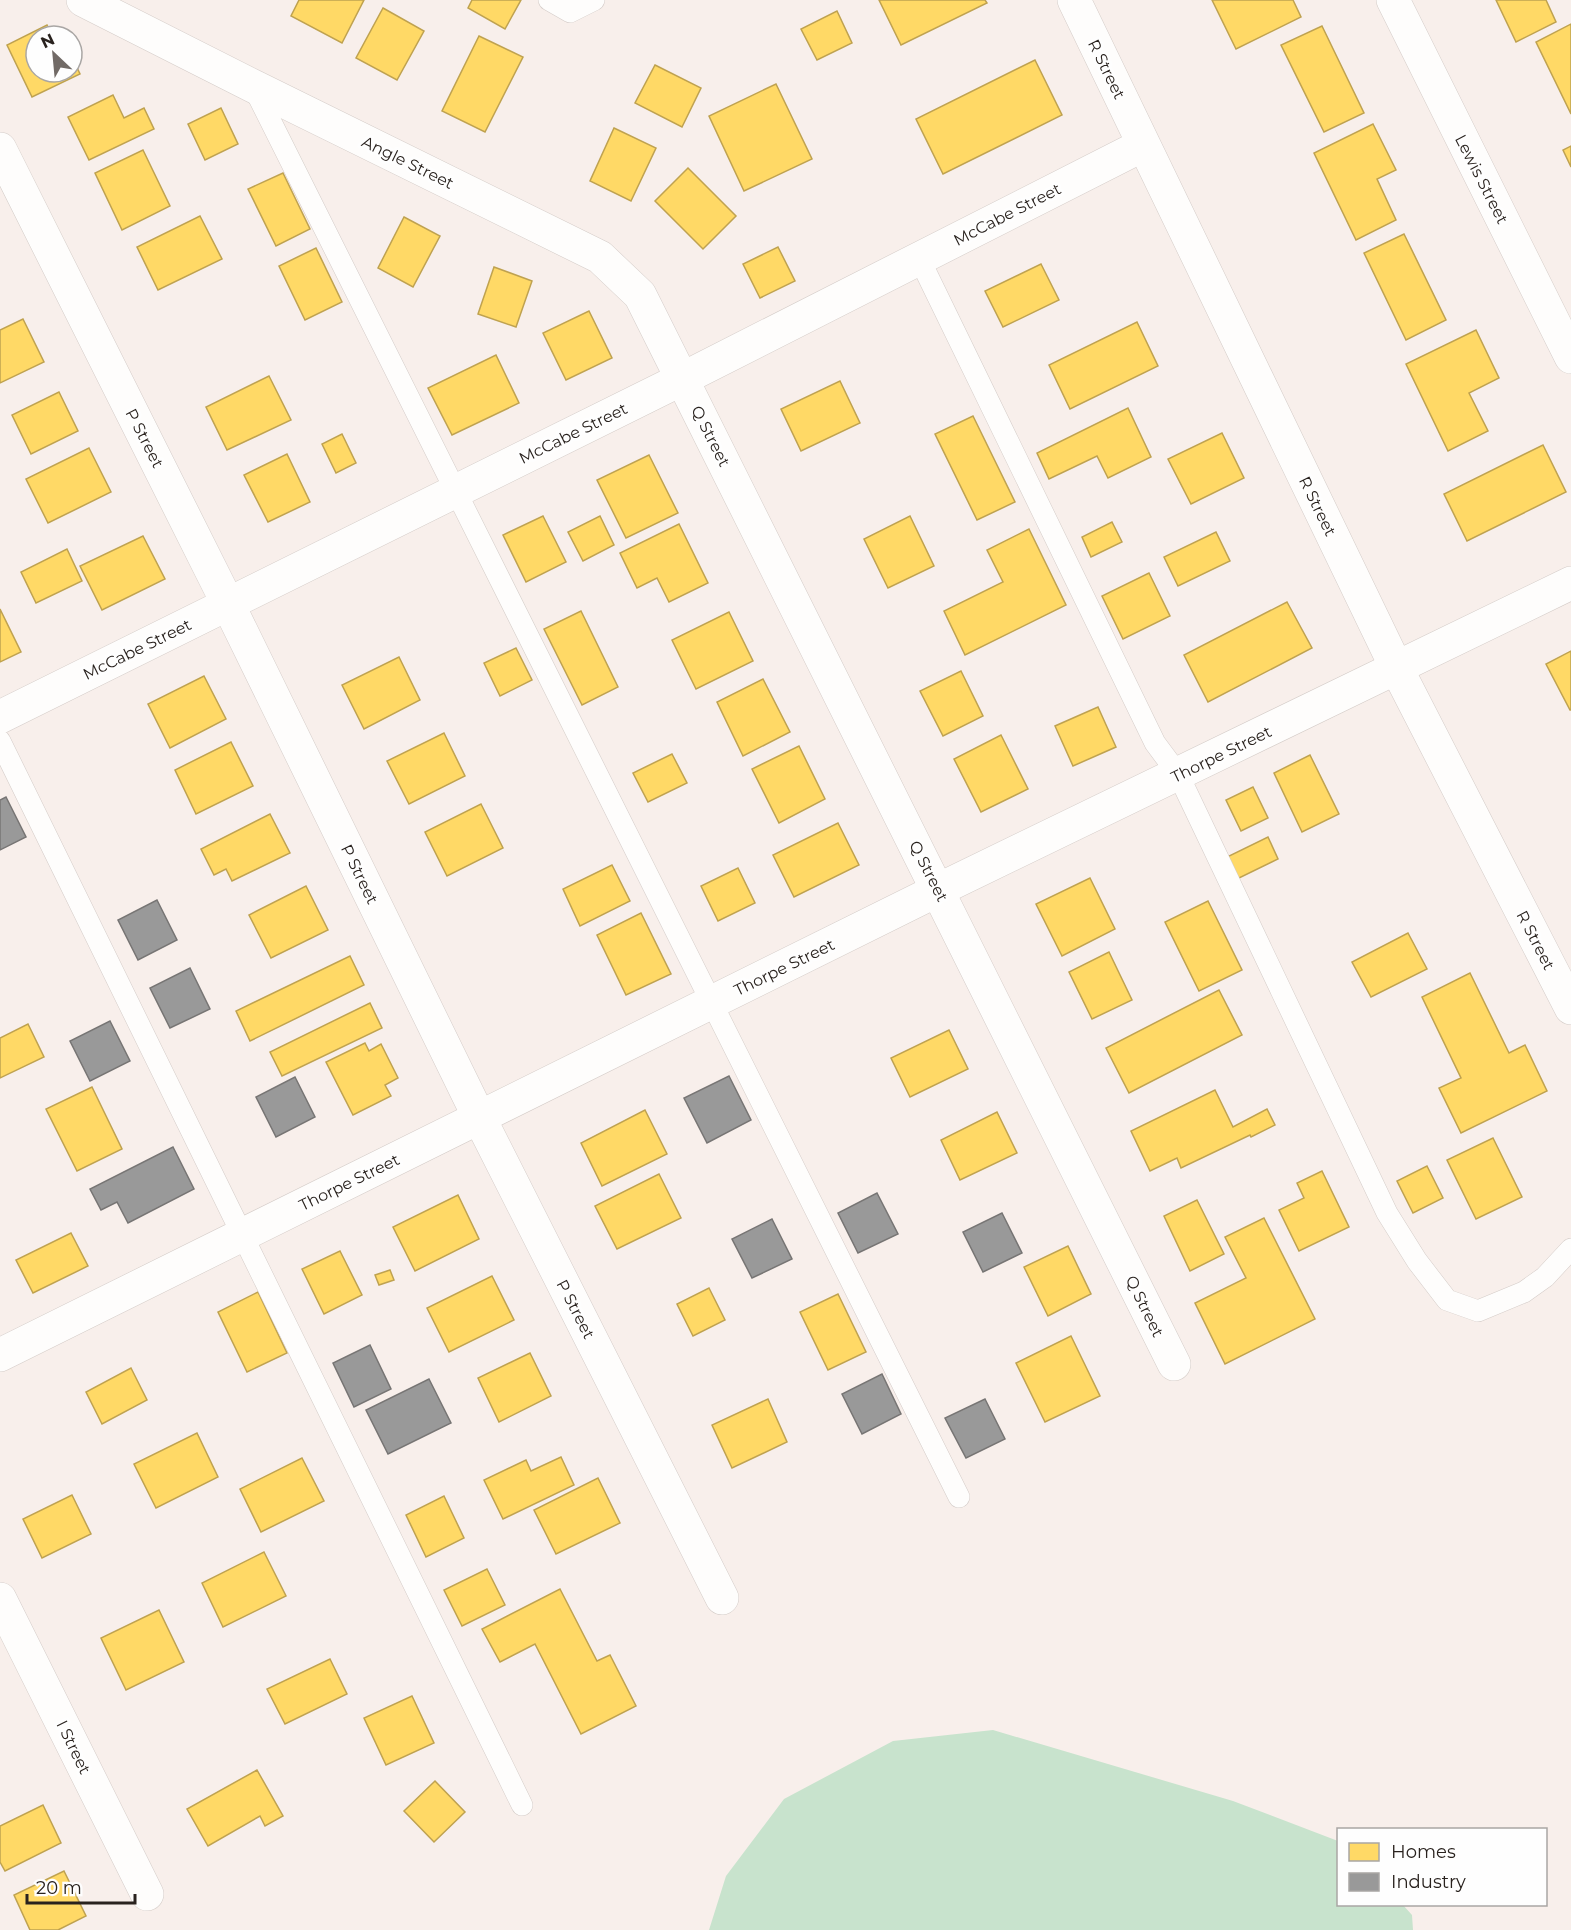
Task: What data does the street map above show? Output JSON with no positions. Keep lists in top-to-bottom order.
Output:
{
  "streets": {
    "street": [
      "R Street",
      "Angle Street",
      "Lewis Street",
      "McCabe Street",
      "Q Street",
      "P Street",
      "Thorpe Street",
      "I Street"
    ]
  },
  "crossings": [
    ["R Street", "McCabe Street"],
    ["R Street", "Thorpe Street"],
    ["Angle Street", "McCabe Street"],
    ["Angle Street", "Q Street"],
    ["McCabe Street", "Q Street"],
    ["McCabe Street", "P Street"],
    ["Q Street", "Thorpe Street"],
    ["P Street", "Thorpe Street"]
  ],
  "legend": ["Homes", "Industry"],
  "scale_bar": "20 m",
  "north": "top left"
}
